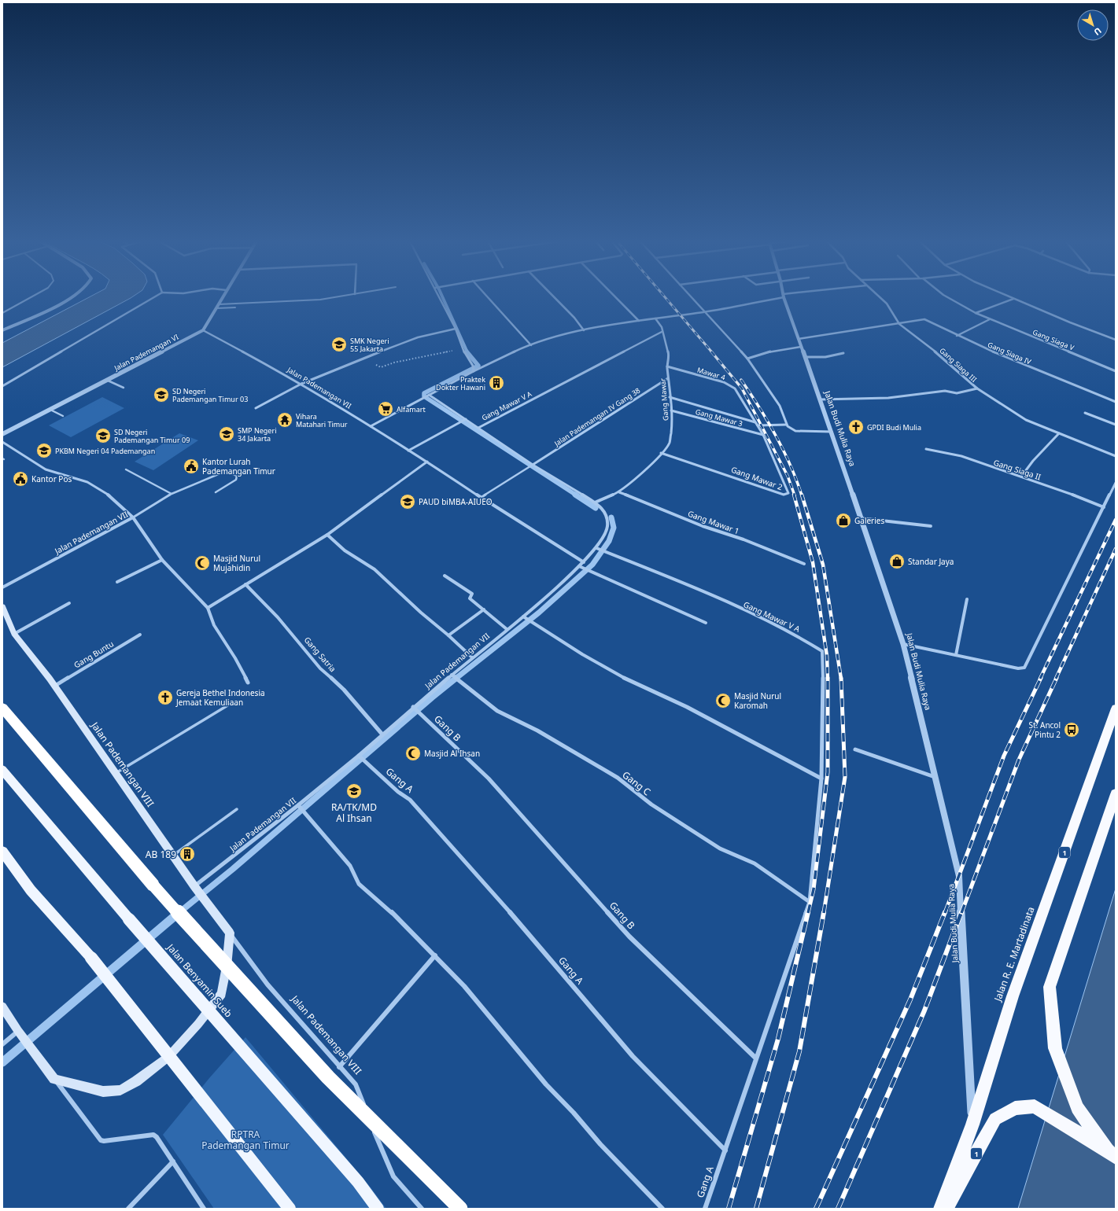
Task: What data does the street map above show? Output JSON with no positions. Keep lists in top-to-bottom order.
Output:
{
  "streets": {
    "highway": ["1", "Jalan R. E. Martadinata"],
    "main road": ["Jalan Pademangan VIII", "Jalan Benyamin Sueb"],
    "street": [
      "Gang Siaga V",
      "Jalan Pademangan VI",
      "Gang Siaga IV",
      "Gang Siaga III",
      "Mawar 4",
      "Jalan Pademangan VII",
      "Gang Mawar",
      "Gang Mawar V A",
      "Jalan Pademangan IV Gang 38",
      "Gang Mawar 3",
      "Jalan Budi Mulia Raya",
      "Gang Siaga II",
      "Gang Mawar 2",
      "Gang Mawar 1",
      "Gang Buntu",
      "Gang Satria",
      "Gang B",
      "Gang A",
      "Gang C"
    ]
  },
  "crossings": [
    ["Jalan Pademangan VI", "Jalan Pademangan VII"],
    ["Gang Siaga IV", "Gang Siaga III"],
    ["Gang Siaga IV", "Jalan Budi Mulia Raya"],
    ["Mawar 4", "Gang Mawar"],
    ["Mawar 4", "Gang Mawar 3"],
    ["Mawar 4", "Gang Mawar 2"],
    ["Jalan Pademangan VII", "Gang Satria"],
    ["Jalan Pademangan VII", "Gang B"],
    ["Jalan Pademangan VII", "Jalan Pademangan VIII"],
    ["Jalan Pademangan VII", "Gang A"],
    ["Jalan Pademangan VII", "Gang C"],
    ["Gang Mawar", "Gang Mawar V A"],
    ["Gang Mawar", "Jalan Pademangan IV Gang 38"],
    ["Gang Mawar", "Gang Mawar 3"],
    ["Gang Mawar", "Gang Mawar 2"],
    ["Gang Mawar", "Gang Mawar 1"],
    ["Gang Mawar 3", "Gang Mawar 2"],
    ["Jalan Budi Mulia Raya", "Jalan R. E. Martadinata"],
    ["Gang Buntu", "Jalan Pademangan VIII"]
  ],
  "parks": ["RPTRA Pademangan Timur"],
  "places": {
    "school or university": [
      "SMK Negeri 55 Jakarta",
      "SD Negeri Pademangan Timur 03",
      "SMP Negeri 34 Jakarta",
      "SD Negeri Pademangan Timur 09",
      "PKBM Negeri 04 Pademangan",
      "PAUD biMBA-AIUEO",
      "RA/TK/MD Al Ihsan"
    ],
    "building": ["Praktek Dokter Hawani", "AB 189"],
    "supermarket": ["Alfamart"],
    "temple": ["Vihara Matahari Timur"],
    "church": ["GPDI Budi Mulia", "Gereja Bethel Indonesia Jemaat Kemuliaan"],
    "public building": ["Kantor Lurah Pademangan Timur", "Kantor Pos"],
    "shop": ["Galeries", "Standar Jaya"],
    "mosque": ["Masjid Nurul Mujahidin", "Masjid Nurul Karomah", "Masjid Al Ihsan"],
    "bus stop": ["St. Ancol Pintu 2"]
  },
  "north": "bottom right"
}
